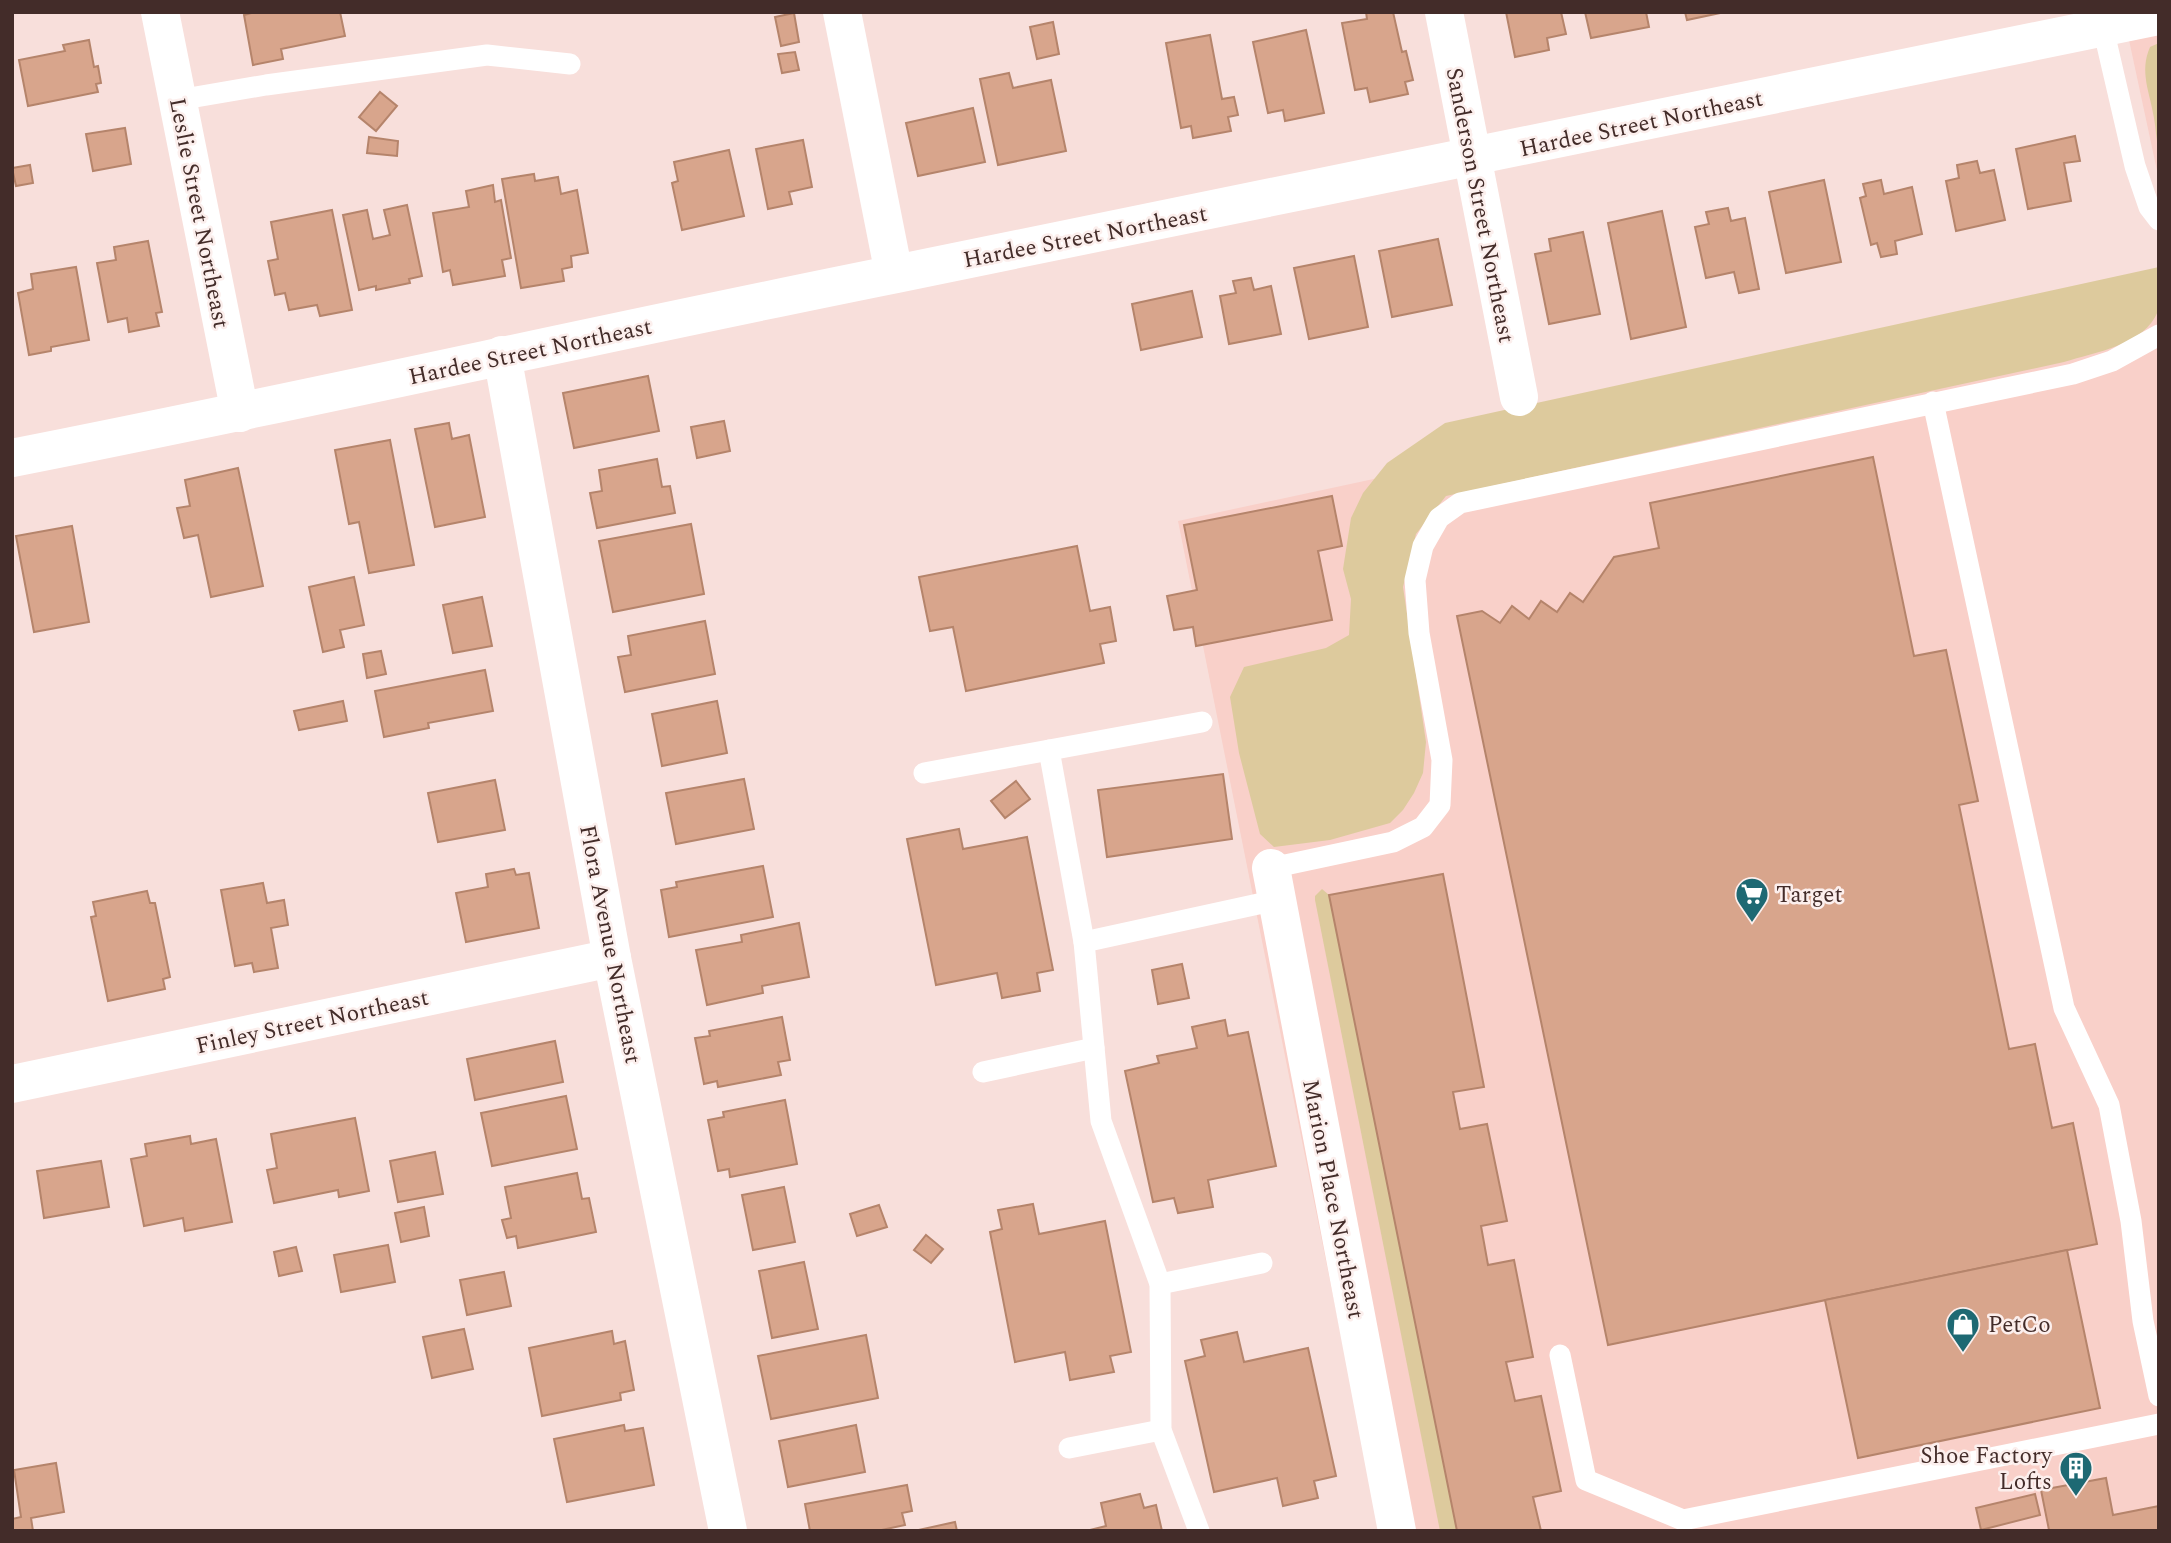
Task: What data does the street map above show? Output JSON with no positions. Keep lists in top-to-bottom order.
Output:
{
  "streets": {
    "street": [
      "Hardee Street Northeast",
      "Sanderson Street Northeast",
      "Leslie Street Northeast",
      "Flora Avenue Northeast",
      "Finley Street Northeast",
      "Marion Place Northeast"
    ]
  },
  "crossings": [
    ["Hardee Street Northeast", "Sanderson Street Northeast"],
    ["Hardee Street Northeast", "Leslie Street Northeast"],
    ["Hardee Street Northeast", "Flora Avenue Northeast"],
    ["Flora Avenue Northeast", "Finley Street Northeast"]
  ],
  "places": {
    "supermarket": ["Target"],
    "shop": ["PetCo"],
    "building": ["Shoe Factory Lofts"]
  }
}
